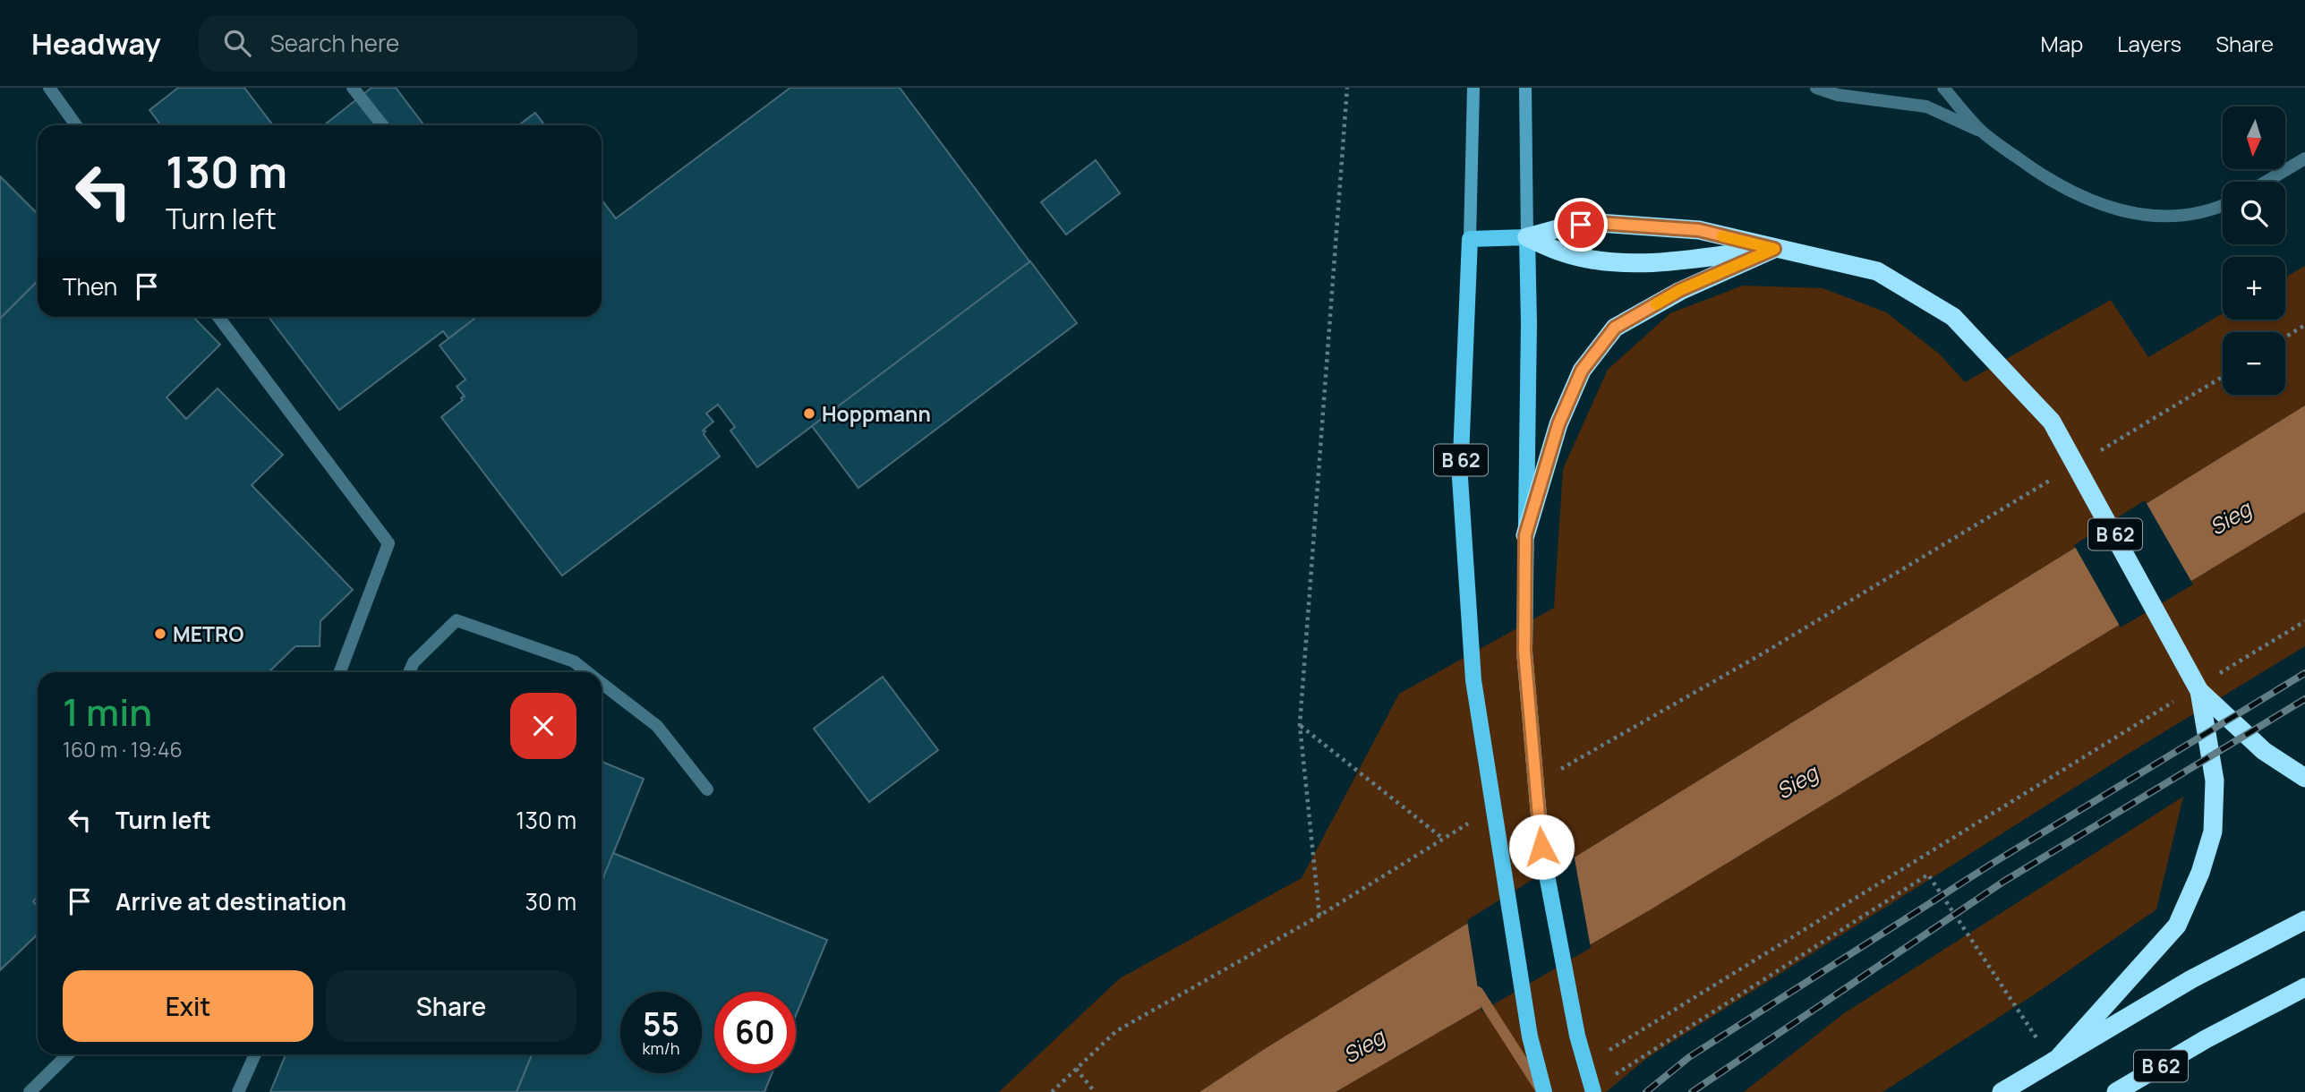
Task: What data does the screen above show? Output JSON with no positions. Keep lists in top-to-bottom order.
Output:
{
  "streets": {
    "highway": ["B 62"]
  },
  "water": ["Sieg"],
  "places": ["Hoppmann", "METRO"],
  "north": "bottom",
  "page": {
    "header": "Headway",
    "search": "Search here",
    "nav": ["Map", "Layers", "Share"],
    "map_buttons": ["+", "−"],
    "turn": ["130 m", "Turn left"],
    "then": "Then",
    "heading": ["1 min", "160 m · 19:46"],
    "list": [
      {
        "name": "Turn left",
        "value": "130 m"
      },
      {
        "name": "Arrive at destination",
        "value": "30 m"
      }
    ],
    "buttons": ["Exit", "Share"],
    "speed": "55 km/h",
    "limit": "60"
  }
}
